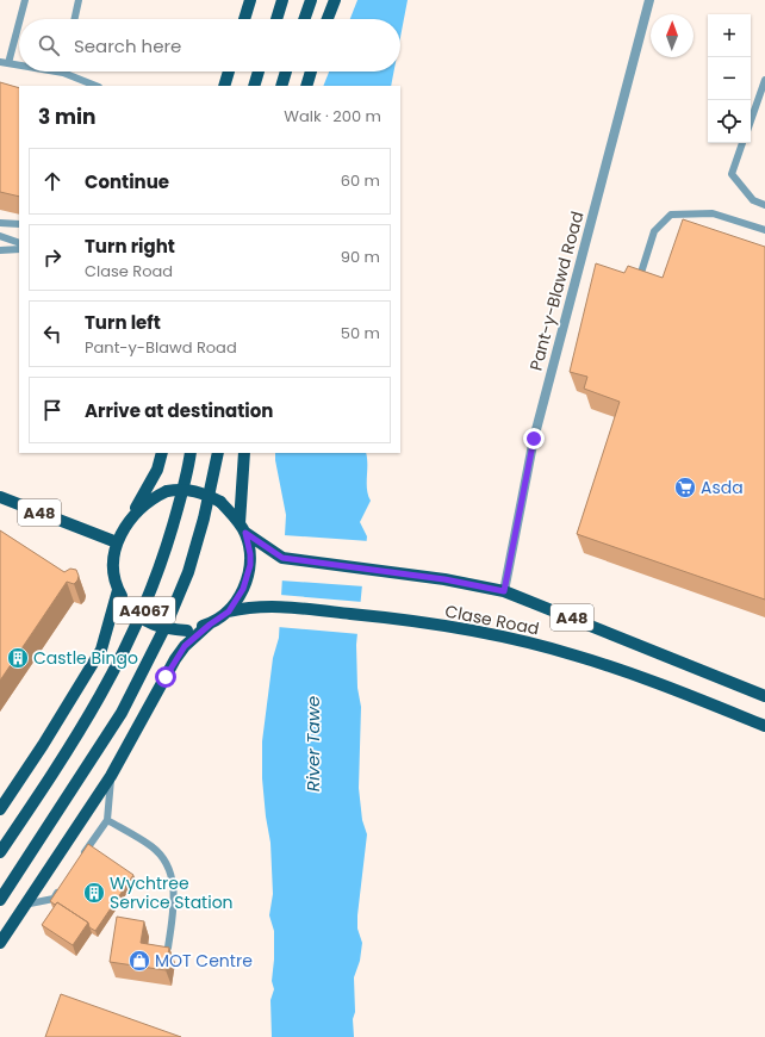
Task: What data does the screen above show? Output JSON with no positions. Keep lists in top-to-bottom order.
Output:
{
  "streets": {
    "main road": ["A48", "A4067", "Clase Road"],
    "street": ["Pant-y-Blawd Road"]
  },
  "crossings": [
    ["Pant-y-Blawd Road", "Clase Road"],
    ["A48", "Clase Road"]
  ],
  "water": ["River Tawe"],
  "places": {
    "supermarket": ["Asda"],
    "building": ["Castle Bingo", "Wychtree Service Station"],
    "shop": ["MOT Centre"]
  },
  "north": "top",
  "page": {
    "map_buttons": ["+", "−"],
    "search": "Search here",
    "heading": ["3 min", "Walk · 200 m"],
    "list": [
      ["Continue", "60 m"],
      ["Turn right", "Clase Road", "90 m"],
      ["Turn left", "Pant-y-Blawd Road", "50 m"],
      "Arrive at destination"
    ]
  }
}
